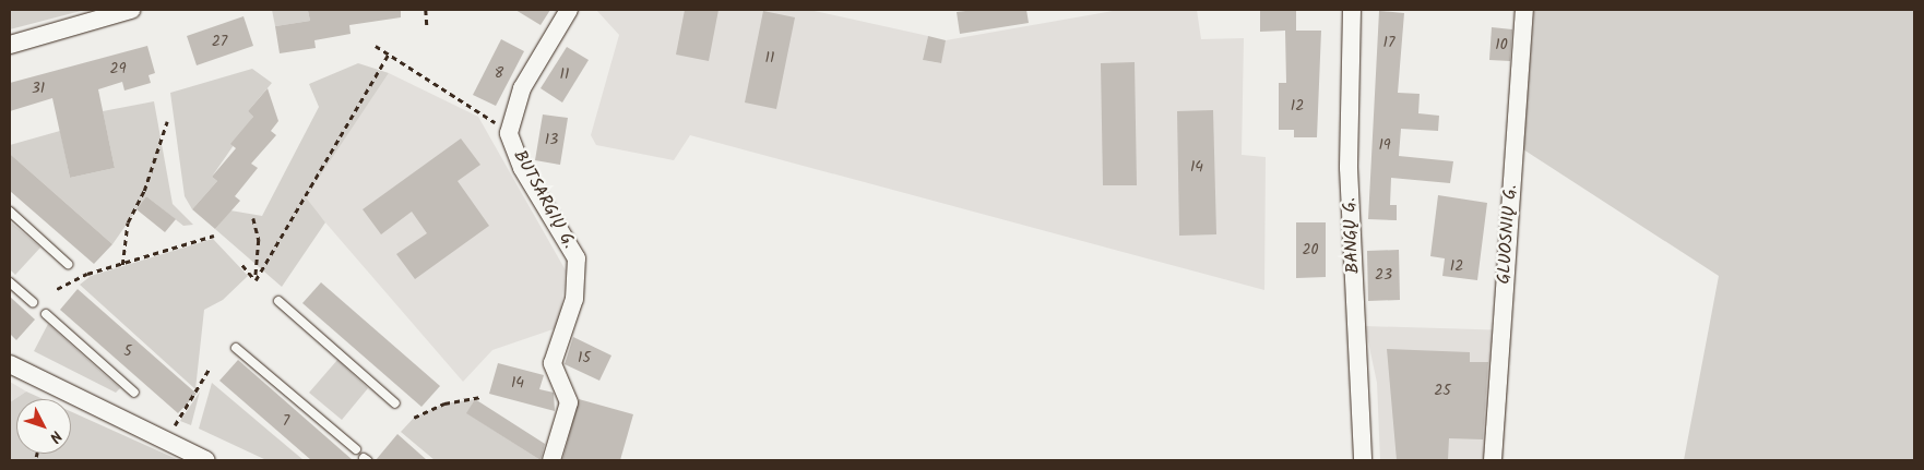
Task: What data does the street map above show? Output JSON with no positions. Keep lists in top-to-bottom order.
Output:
{
  "streets": {
    "street": ["BUTSARGIŲ G.", "GLUOSNIŲ G.", "BANGŲ G."]
  },
  "house_numbers": [
    "27",
    "17",
    "10",
    "11",
    "29",
    "8",
    "11",
    "31",
    "12",
    "13",
    "19",
    "14",
    "20",
    "12",
    "23",
    "5",
    "15",
    "14",
    "25",
    "7"
  ],
  "north": "bottom right"
}
